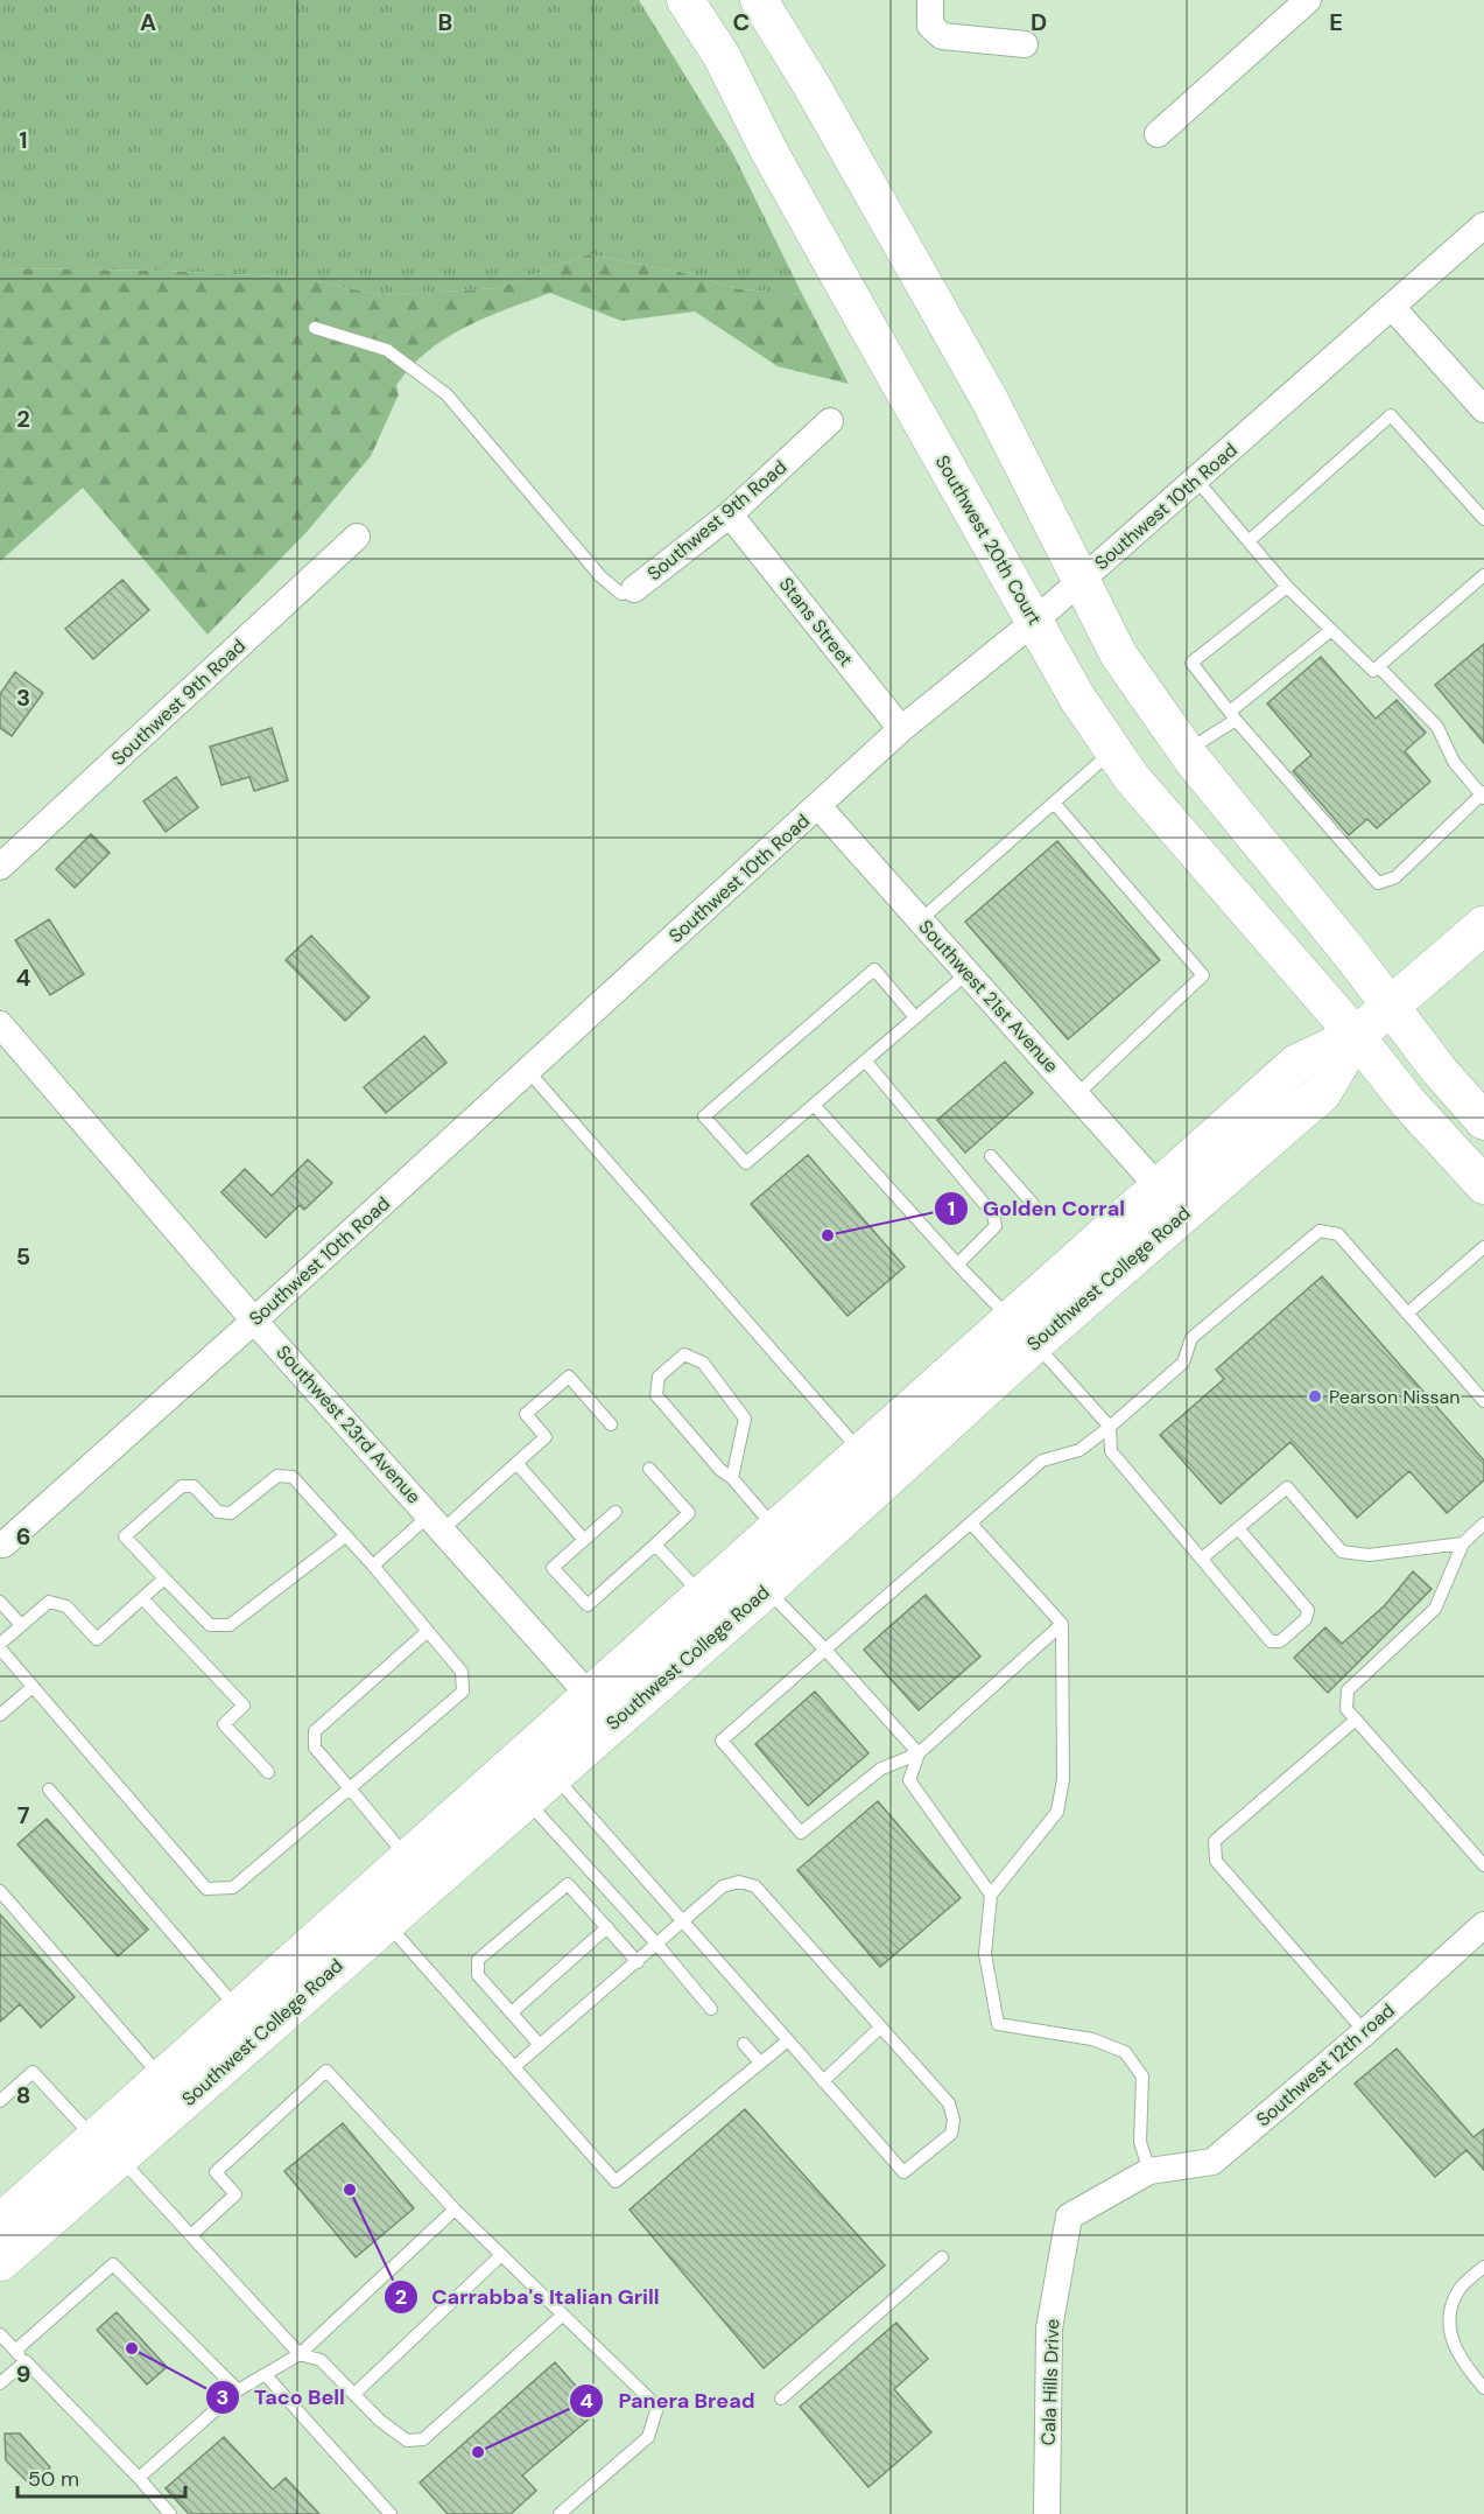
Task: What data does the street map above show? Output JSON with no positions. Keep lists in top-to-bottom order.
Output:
{
  "streets": {
    "main road": ["Southwest 20th Court", "Southwest College Road"],
    "street": [
      "Southwest 10th Road",
      "Southwest 9th Road",
      "Stans Street",
      "Southwest 21st Avenue",
      "Southwest 23rd Avenue",
      "Southwest 12th road",
      "Cala Hills Drive"
    ]
  },
  "crossings": [
    ["Southwest 10th Road", "Southwest 20th Court"],
    ["Southwest 10th Road", "Stans Street"],
    ["Southwest 10th Road", "Southwest 21st Avenue"],
    ["Southwest 10th Road", "Southwest 23rd Avenue"],
    ["Southwest 9th Road", "Stans Street"],
    ["Southwest 20th Court", "Southwest College Road"],
    ["Southwest 21st Avenue", "Southwest College Road"],
    ["Southwest College Road", "Southwest 23rd Avenue"],
    ["Southwest 12th road", "Cala Hills Drive"]
  ],
  "places": [
    "Golden Corral",
    "Pearson Nissan",
    "Carrabba's Italian Grill",
    "Taco Bell",
    "Panera Bread"
  ],
  "scale_bar": "50 m",
  "grid": {
    "columns": [
      "A",
      "B",
      "C",
      "D",
      "E"
    ],
    "rows": [
      "1",
      "2",
      "3",
      "4",
      "5",
      "6",
      "7",
      "8",
      "9"
    ]
  }
}
